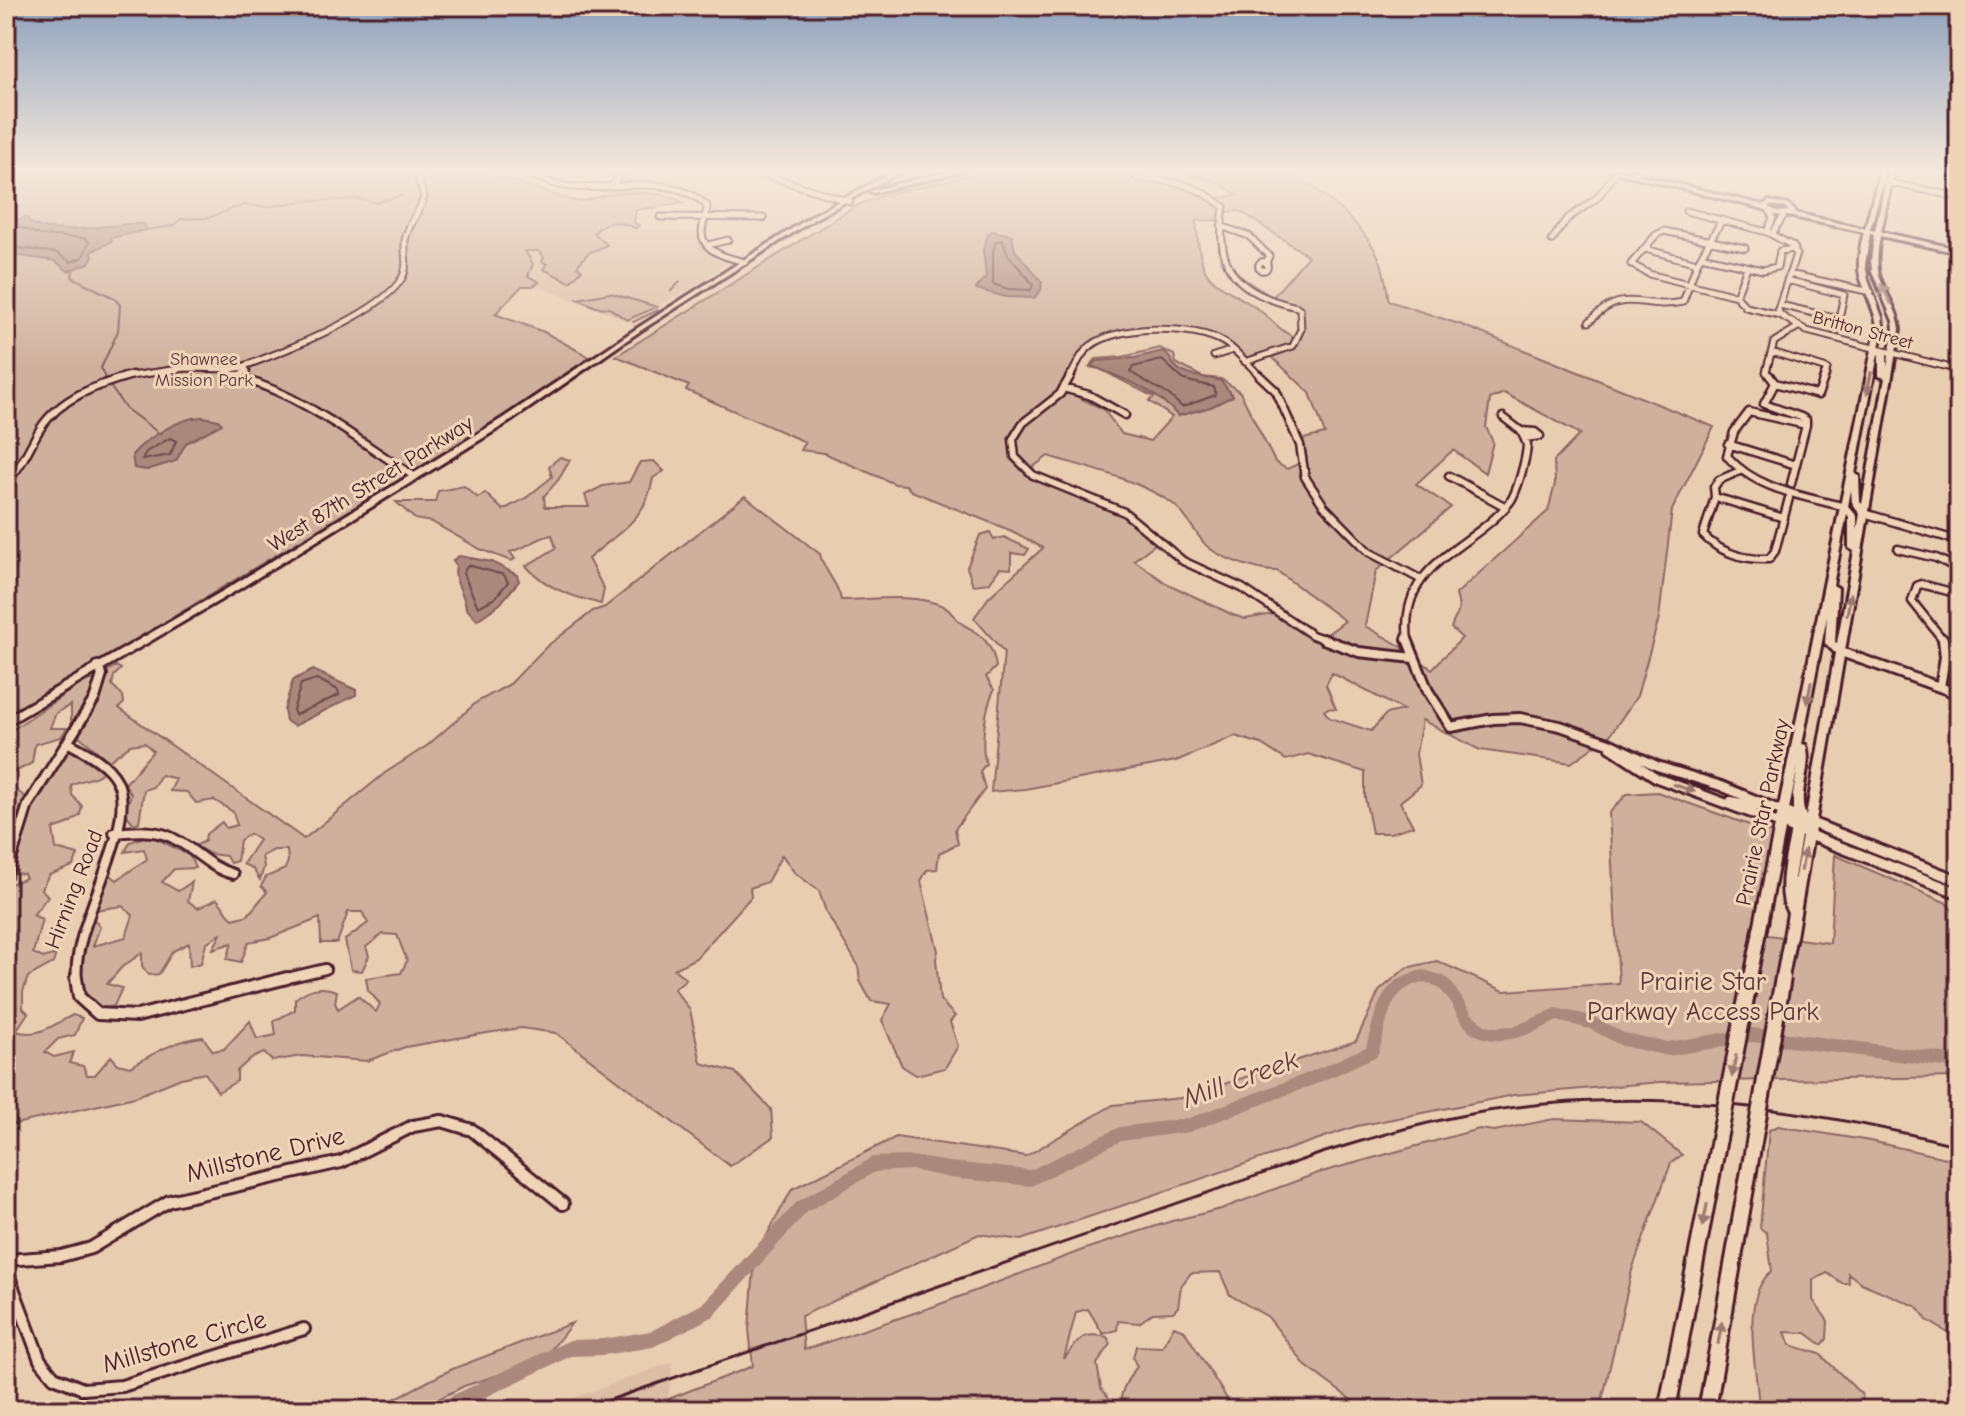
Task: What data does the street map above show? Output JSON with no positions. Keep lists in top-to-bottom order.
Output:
{
  "streets": {
    "main road": ["West 87th Street Parkway", "Prairie Star Parkway"],
    "street": [
      "Britton Street",
      "Hirning Road",
      "Millstone Drive",
      "Millstone Circle"
    ]
  },
  "crossings": [
    ["Britton Street", "Prairie Star Parkway"]
  ],
  "water": ["Mill Creek"],
  "parks": ["Shawnee Mission Park", "Prairie Star Parkway Access Park"]
}
